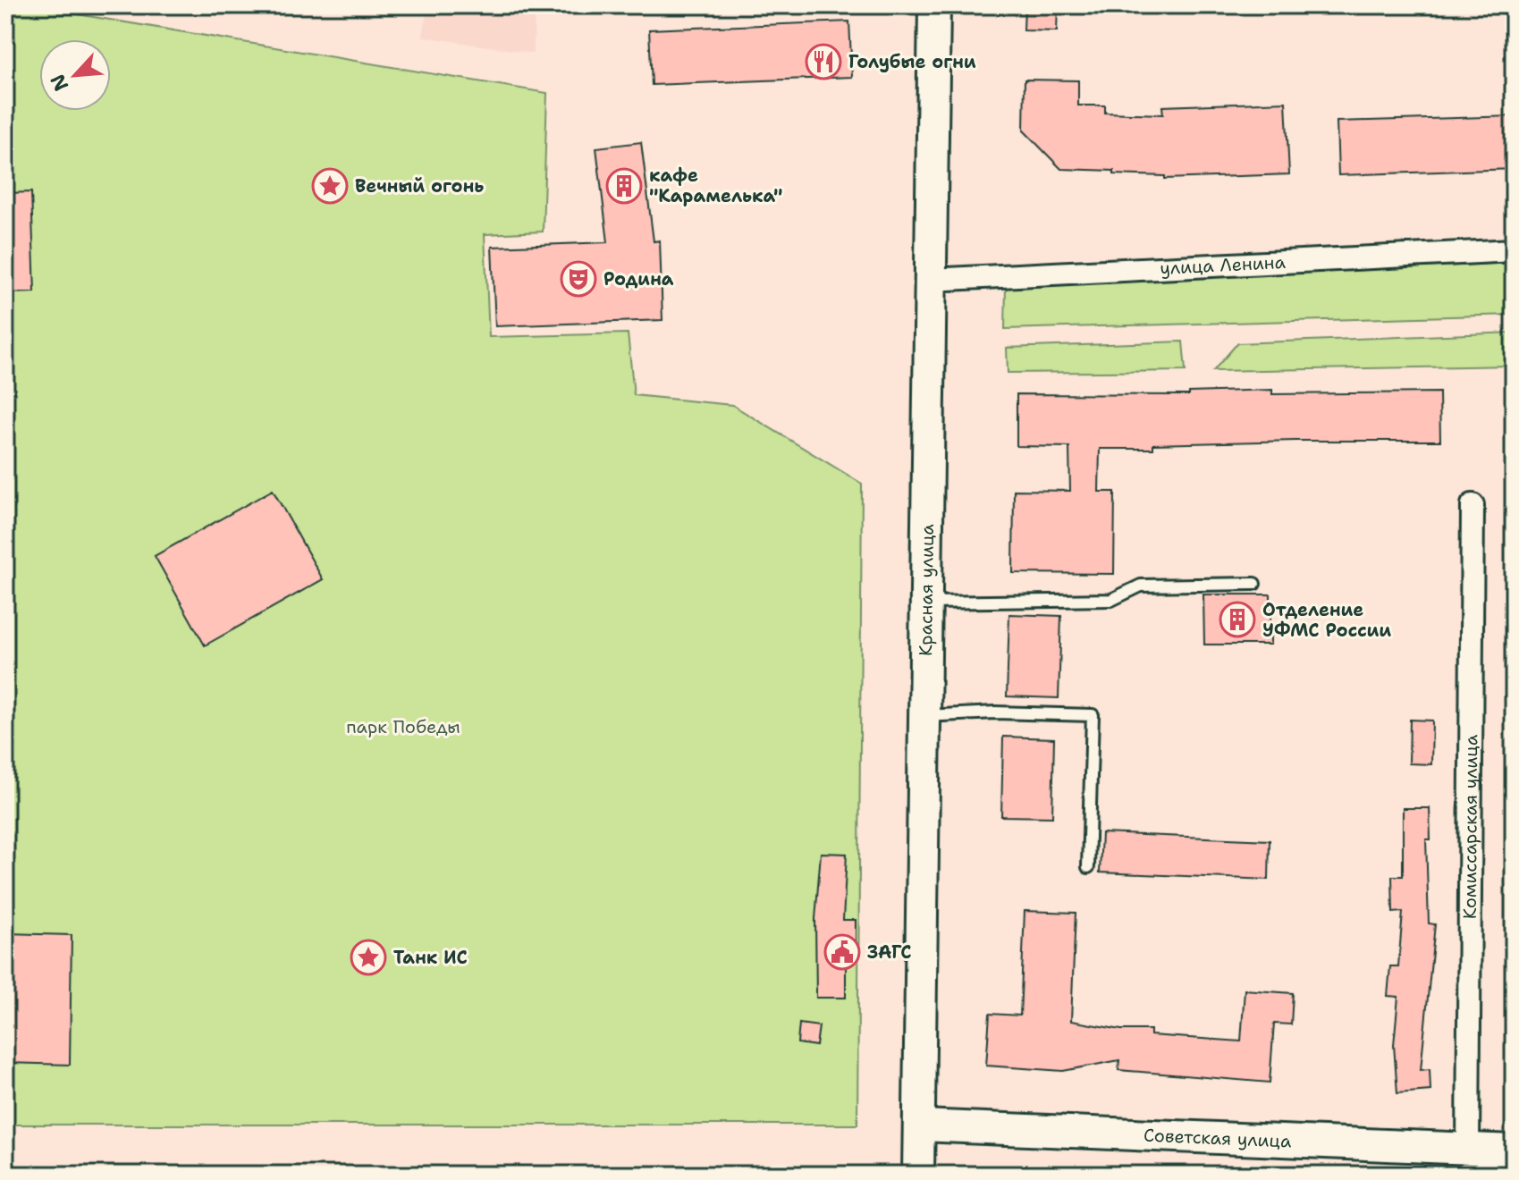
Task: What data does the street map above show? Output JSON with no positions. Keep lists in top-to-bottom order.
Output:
{
  "streets": {
    "street": [
      "улица Ленина",
      "Красная улица",
      "Комиссарская улица",
      "Советская улица"
    ]
  },
  "crossings": [
    ["улица Ленина", "Красная улица"],
    ["Красная улица", "Советская улица"],
    ["Комиссарская улица", "Советская улица"]
  ],
  "parks": ["парк Победы"],
  "places": {
    "restaurant": ["Голубые огни"],
    "place": ["Вечный огонь", "Танк ИС"],
    "building": ["кафе \"Карамелька\"", "Отделение УФМС России"],
    "theatre": ["Родина"],
    "public building": ["ЗАГС"]
  },
  "north": "bottom left"
}
